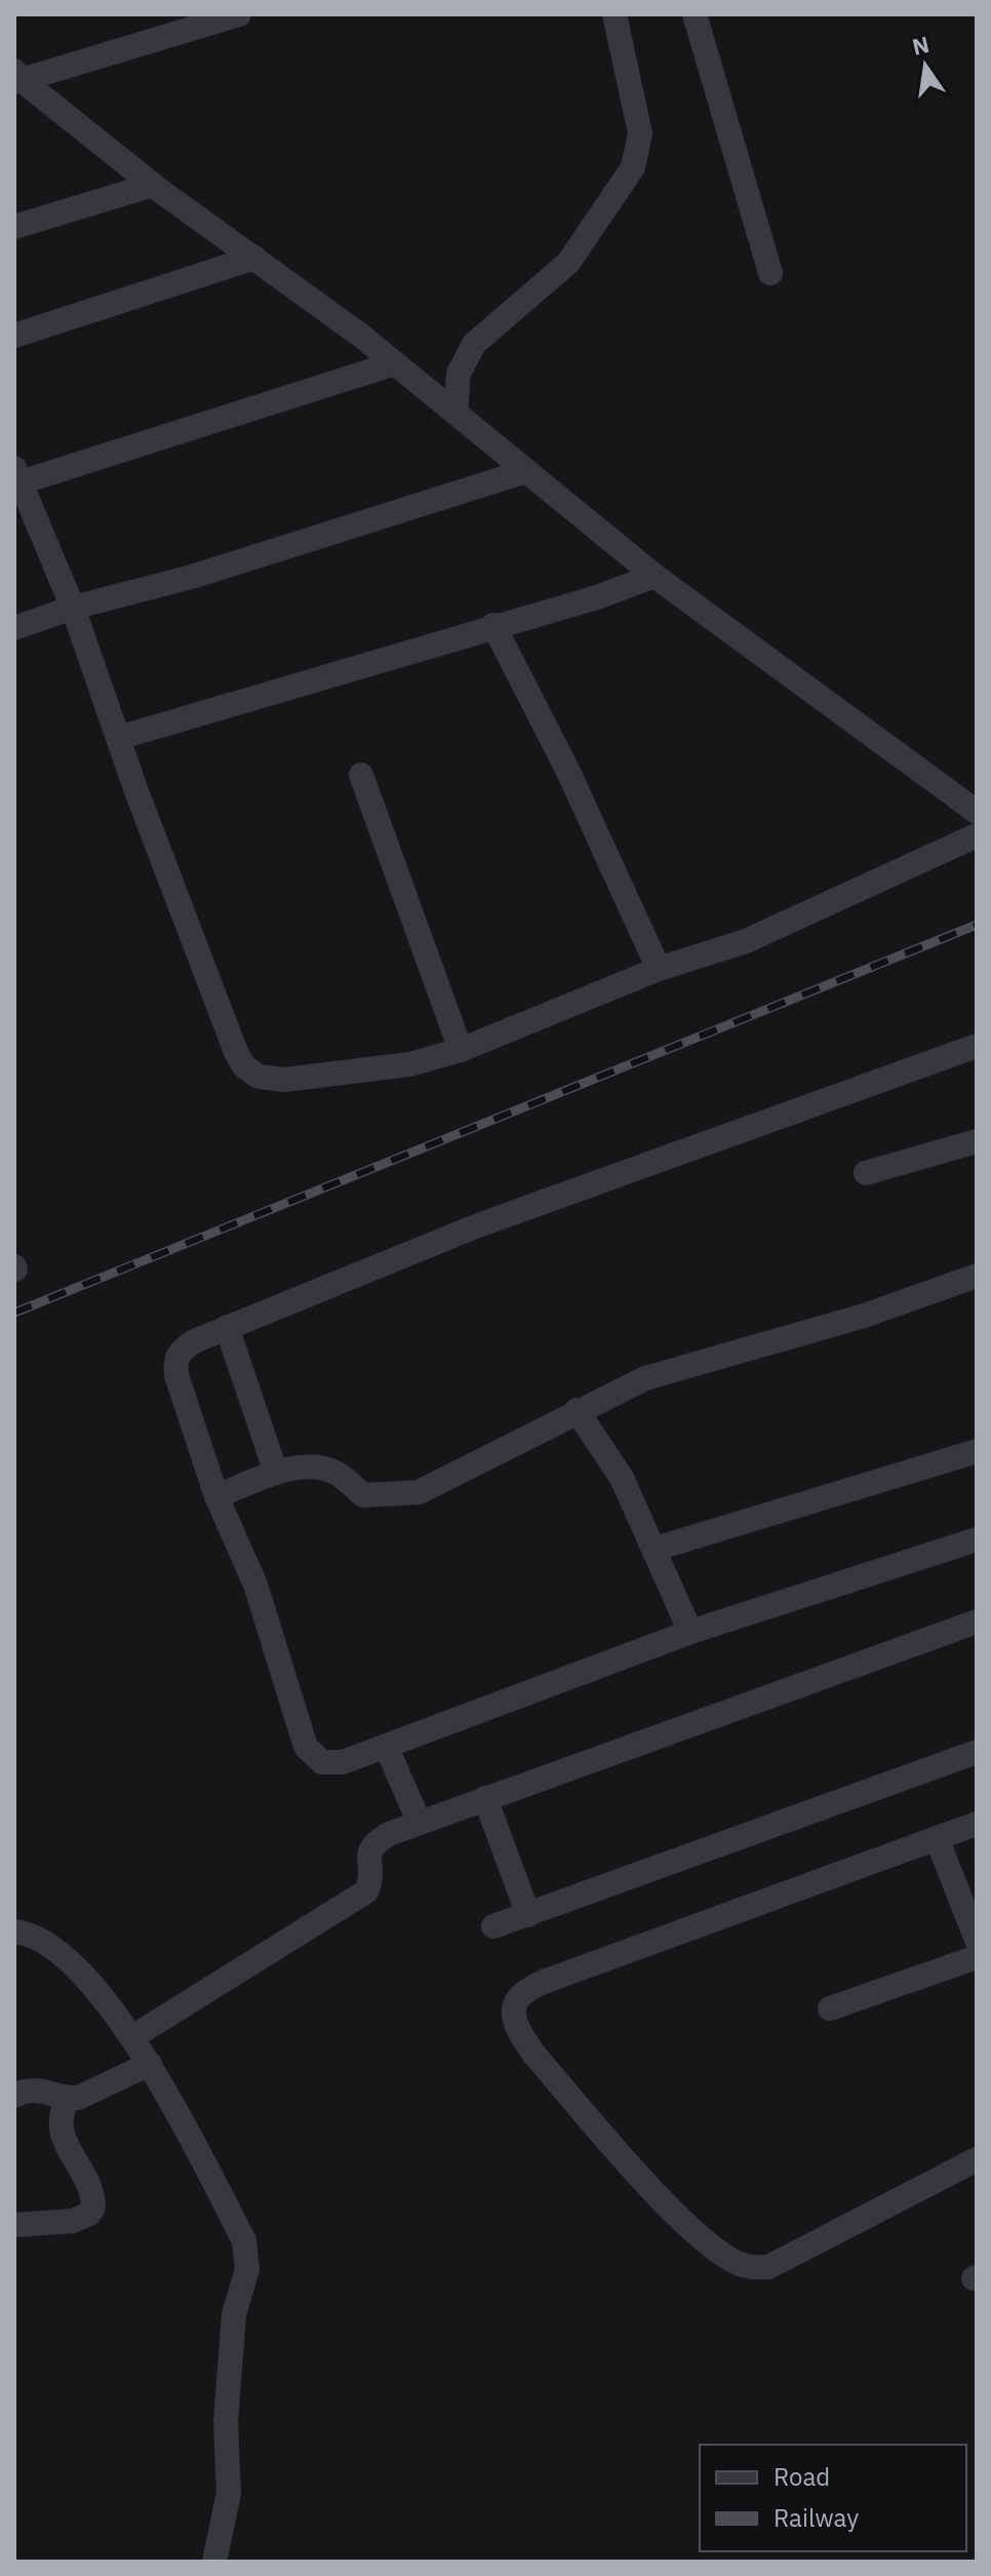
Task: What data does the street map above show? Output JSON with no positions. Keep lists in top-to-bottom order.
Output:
{
  "legend": ["Road", "Railway"],
  "north": "top"
}
